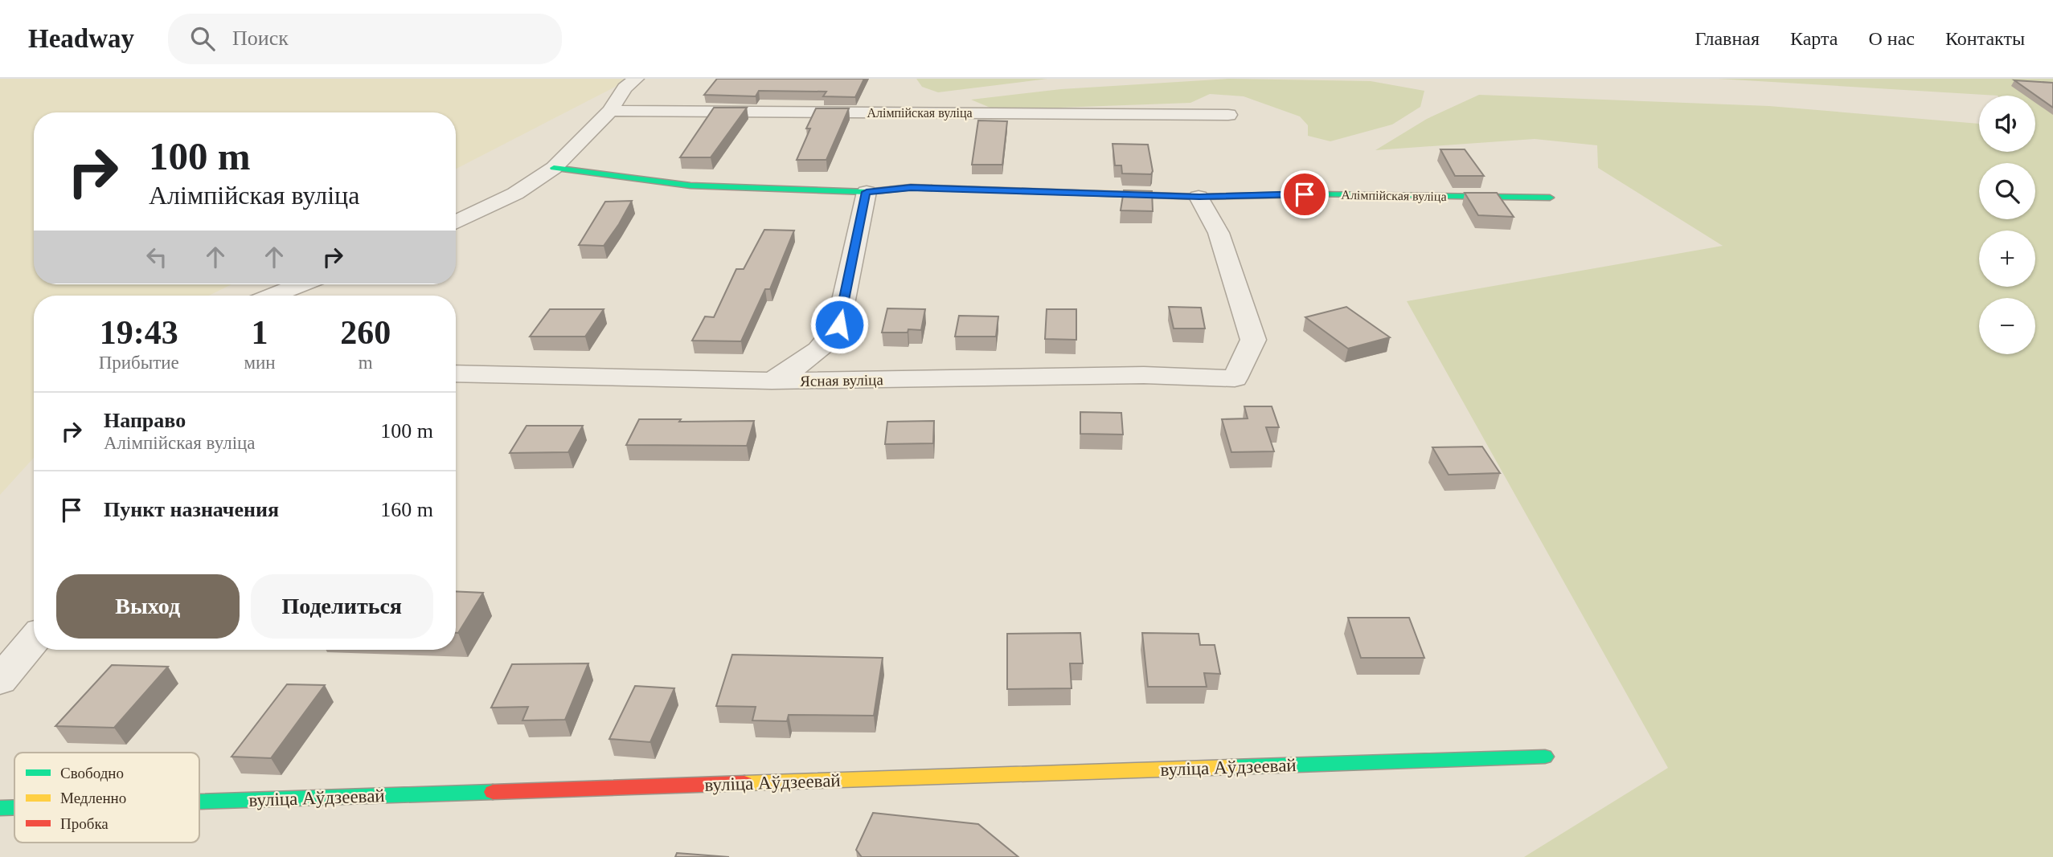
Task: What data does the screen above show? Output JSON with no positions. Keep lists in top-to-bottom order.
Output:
{
  "streets": {
    "street": ["Алімпійская вуліца", "Ясная вуліца", "вуліца Аўдзеевай"]
  },
  "crossings": [
    ["Алімпійская вуліца", "Ясная вуліца"]
  ],
  "legend": ["Свободно", "Медленно", "Пробка"],
  "page": {
    "header": "Headway",
    "search": "Поиск",
    "nav": [
      "Главная",
      "Карта",
      "О нас",
      "Контакты"
    ],
    "map_buttons": ["+", "−"],
    "turn": ["100 m", "Алімпійская вуліца"],
    "eta": [
      "19:43",
      "Прибытие",
      "1",
      "мин",
      "260",
      "m"
    ],
    "list": [
      {
        "name": "Направо",
        "note": "Алімпійская вуліца",
        "value": "100 m"
      },
      {
        "name": "Пункт назначения",
        "value": "160 m"
      }
    ],
    "buttons": ["Выход", "Поделиться"]
  }
}
